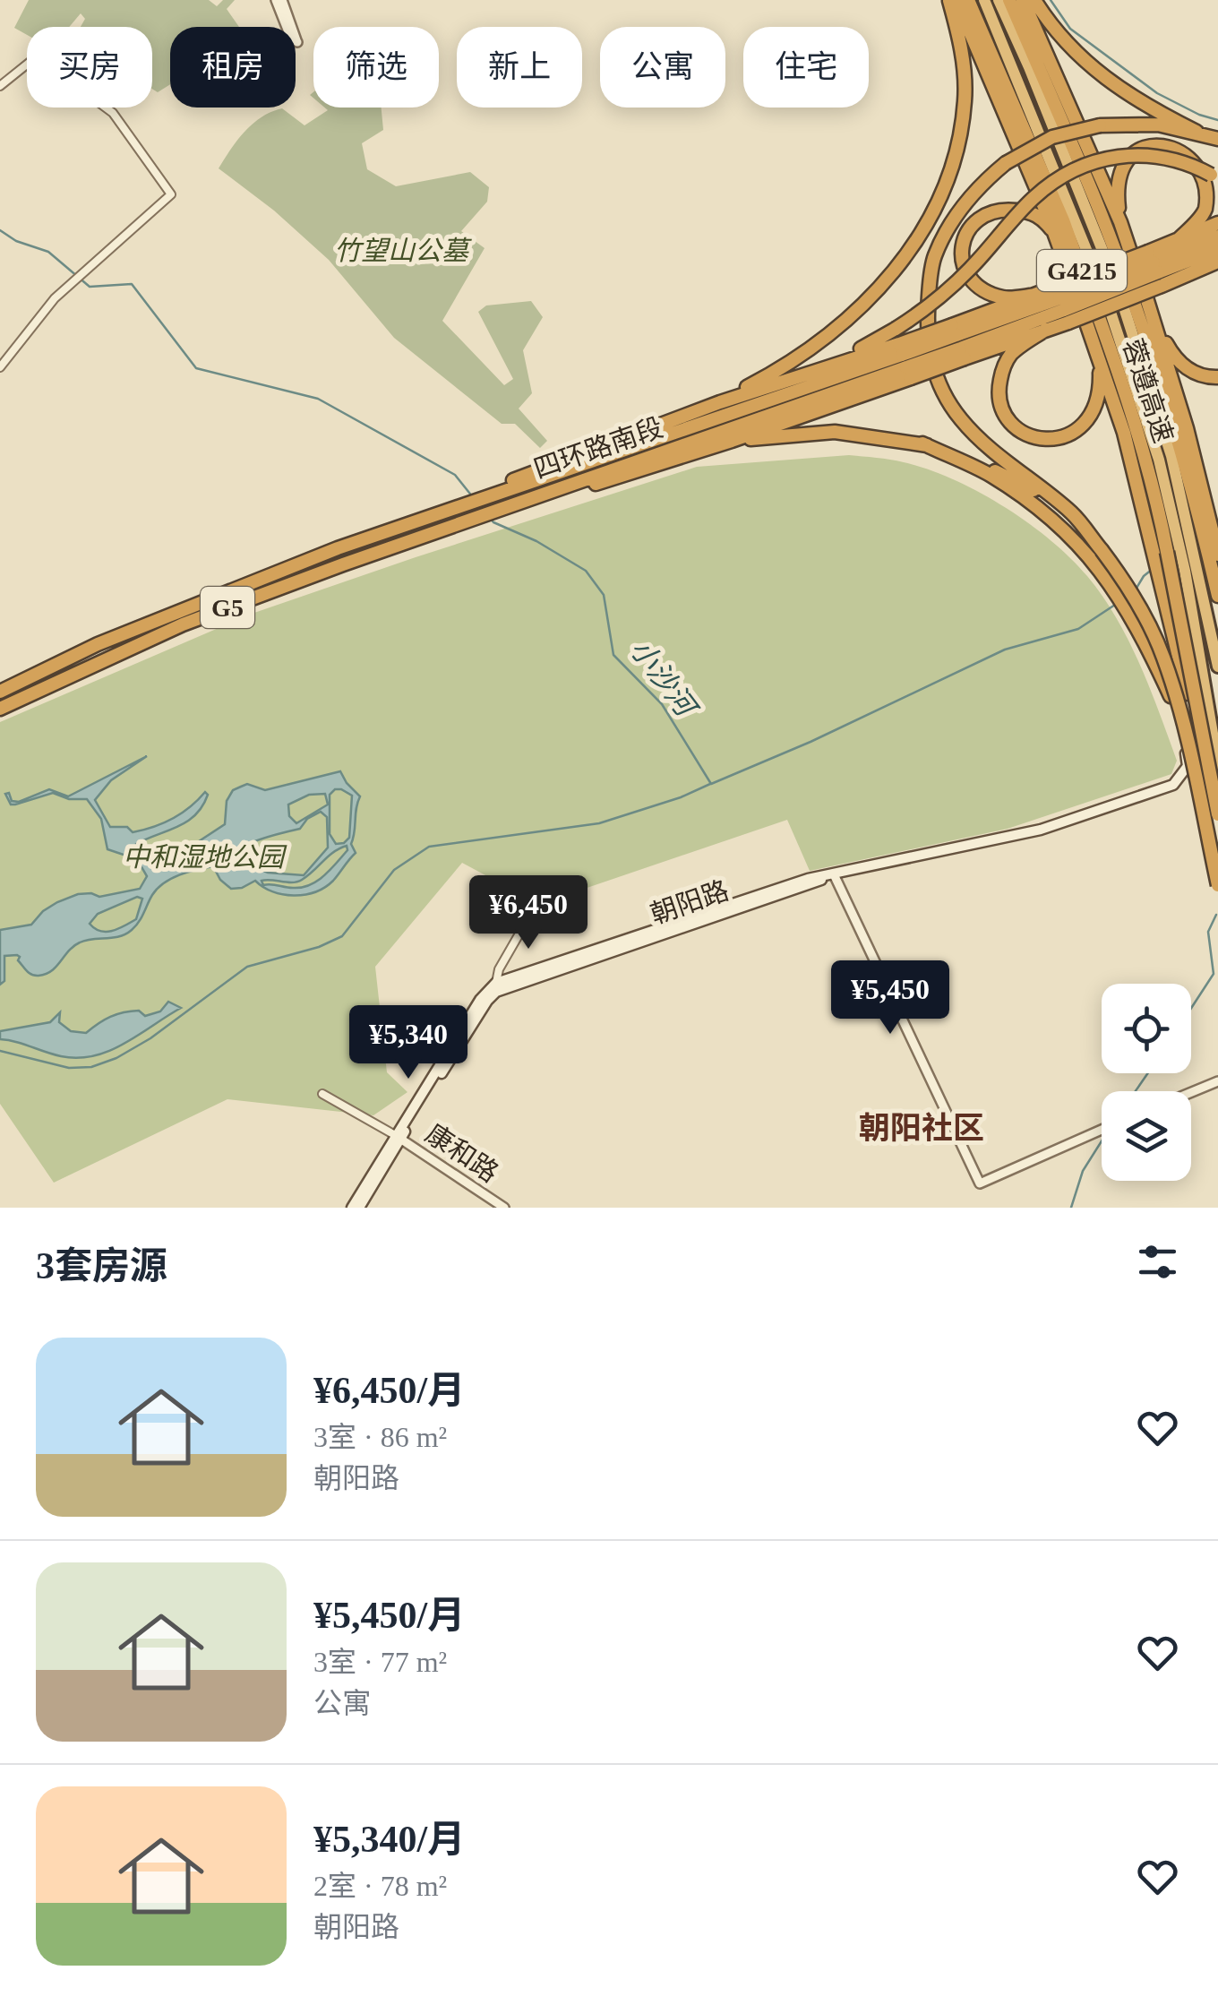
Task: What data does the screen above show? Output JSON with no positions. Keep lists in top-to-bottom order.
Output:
{
  "streets": {
    "highway": [
      "G4215",
      "蓉遵高速",
      "四环路南段",
      "G5"
    ],
    "main road": ["朝阳路"],
    "street": ["康和路"]
  },
  "crossings": [
    ["四环路南段", "G5"],
    ["朝阳路", "康和路"]
  ],
  "districts": ["朝阳社区"],
  "water": ["小沙河"],
  "parks": ["竹望山公墓", "中和湿地公园"],
  "page": {
    "chip": [
      "买房",
      "租房",
      "筛选",
      "新上",
      "公寓",
      "住宅"
    ],
    "price": ["¥6,450", "¥5,450", "¥5,340"],
    "heading": "3套房源",
    "list": [
      {
        "name": "¥6,450/月",
        "note": "3室 · 86 m² · 朝阳路"
      },
      {
        "name": "¥5,450/月",
        "note": "3室 · 77 m² · 公寓"
      },
      {
        "name": "¥5,340/月",
        "note": "2室 · 78 m² · 朝阳路"
      }
    ]
  }
}
